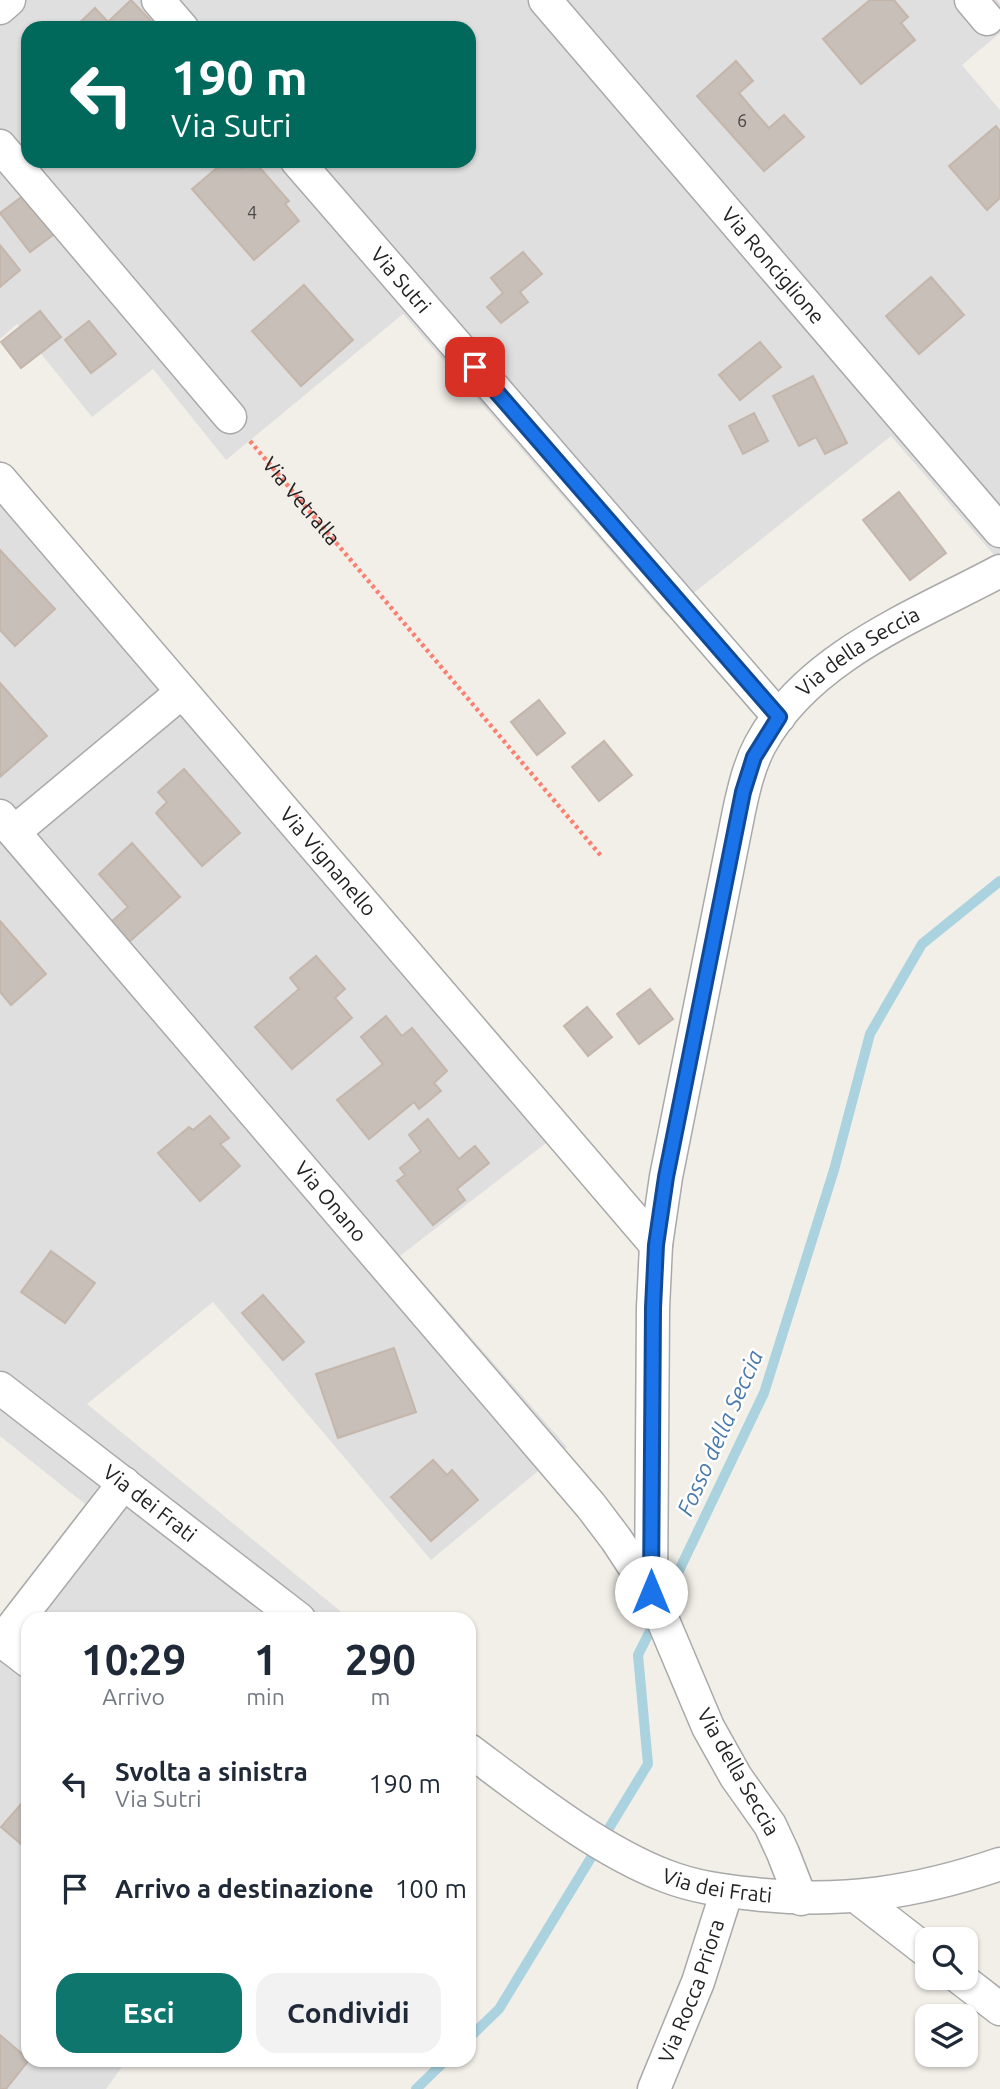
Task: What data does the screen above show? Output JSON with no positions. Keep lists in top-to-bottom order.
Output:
{
  "streets": {
    "street": [
      "Via Ronciglione",
      "Via Sutri",
      "Via della Seccia",
      "Via Vignanello",
      "Via Onano",
      "Via dei Frati",
      "Via Rocca Priora"
    ],
    "path": ["Via Vetralla"]
  },
  "crossings": [
    ["Via Sutri", "Via della Seccia"],
    ["Via della Seccia", "Via Vignanello"],
    ["Via della Seccia", "Via Onano"],
    ["Via della Seccia", "Via dei Frati"],
    ["Via dei Frati", "Via Rocca Priora"]
  ],
  "water": ["Fosso della Seccia"],
  "house_numbers": ["6", "4"],
  "page": {
    "turn": ["190 m", "Via Sutri"],
    "eta": [
      "10:29",
      "Arrivo",
      "1",
      "min",
      "290",
      "m"
    ],
    "list": [
      {
        "name": "Svolta a sinistra",
        "note": "Via Sutri",
        "value": "190 m"
      },
      {
        "name": "Arrivo a destinazione",
        "value": "100 m"
      }
    ],
    "buttons": ["Esci", "Condividi"]
  }
}
